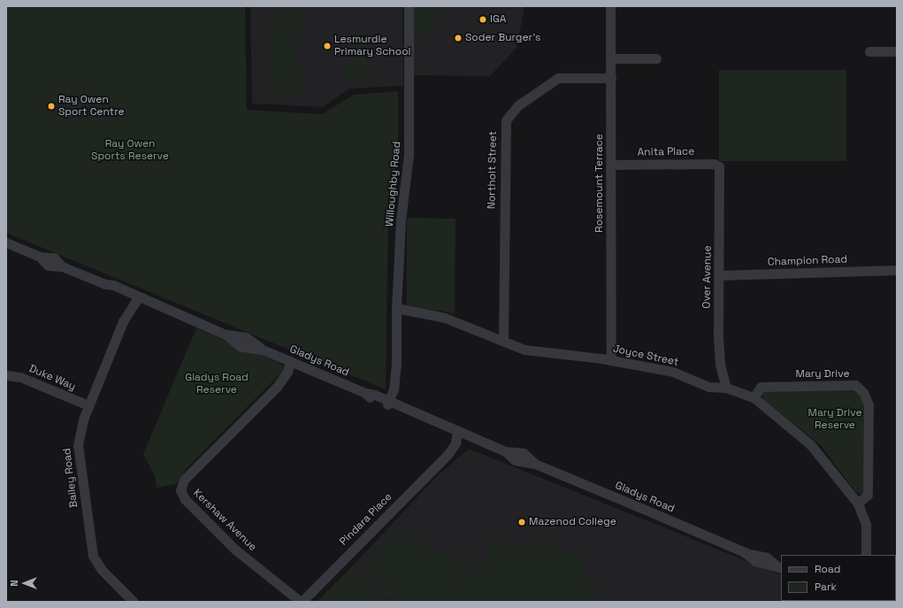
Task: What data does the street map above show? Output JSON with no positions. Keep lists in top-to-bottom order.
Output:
{
  "streets": {
    "street": [
      "Anita Place",
      "Northolt Street",
      "Rosemount Terrace",
      "Willoughby Road",
      "Champion Road",
      "Over Avenue",
      "Joyce Street",
      "Gladys Road",
      "Mary Drive",
      "Duke Way",
      "Bailey Road",
      "Pindara Place",
      "Kershaw Avenue"
    ]
  },
  "crossings": [
    ["Anita Place", "Rosemount Terrace"],
    ["Anita Place", "Over Avenue"],
    ["Northolt Street", "Rosemount Terrace"],
    ["Northolt Street", "Joyce Street"],
    ["Rosemount Terrace", "Joyce Street"],
    ["Willoughby Road", "Joyce Street"],
    ["Willoughby Road", "Gladys Road"],
    ["Champion Road", "Over Avenue"],
    ["Over Avenue", "Joyce Street"],
    ["Joyce Street", "Mary Drive"],
    ["Gladys Road", "Bailey Road"],
    ["Gladys Road", "Pindara Place"],
    ["Gladys Road", "Kershaw Avenue"],
    ["Duke Way", "Bailey Road"],
    ["Pindara Place", "Kershaw Avenue"]
  ],
  "parks": ["Ray Owen Sports Reserve", "Gladys Road Reserve", "Mary Drive Reserve"],
  "places": [
    "IGA",
    "Soder Burger's",
    "Lesmurdie Primary School",
    "Ray Owen Sport Centre",
    "Mazenod College"
  ],
  "legend": ["Road", "Park"],
  "north": "left"
}
